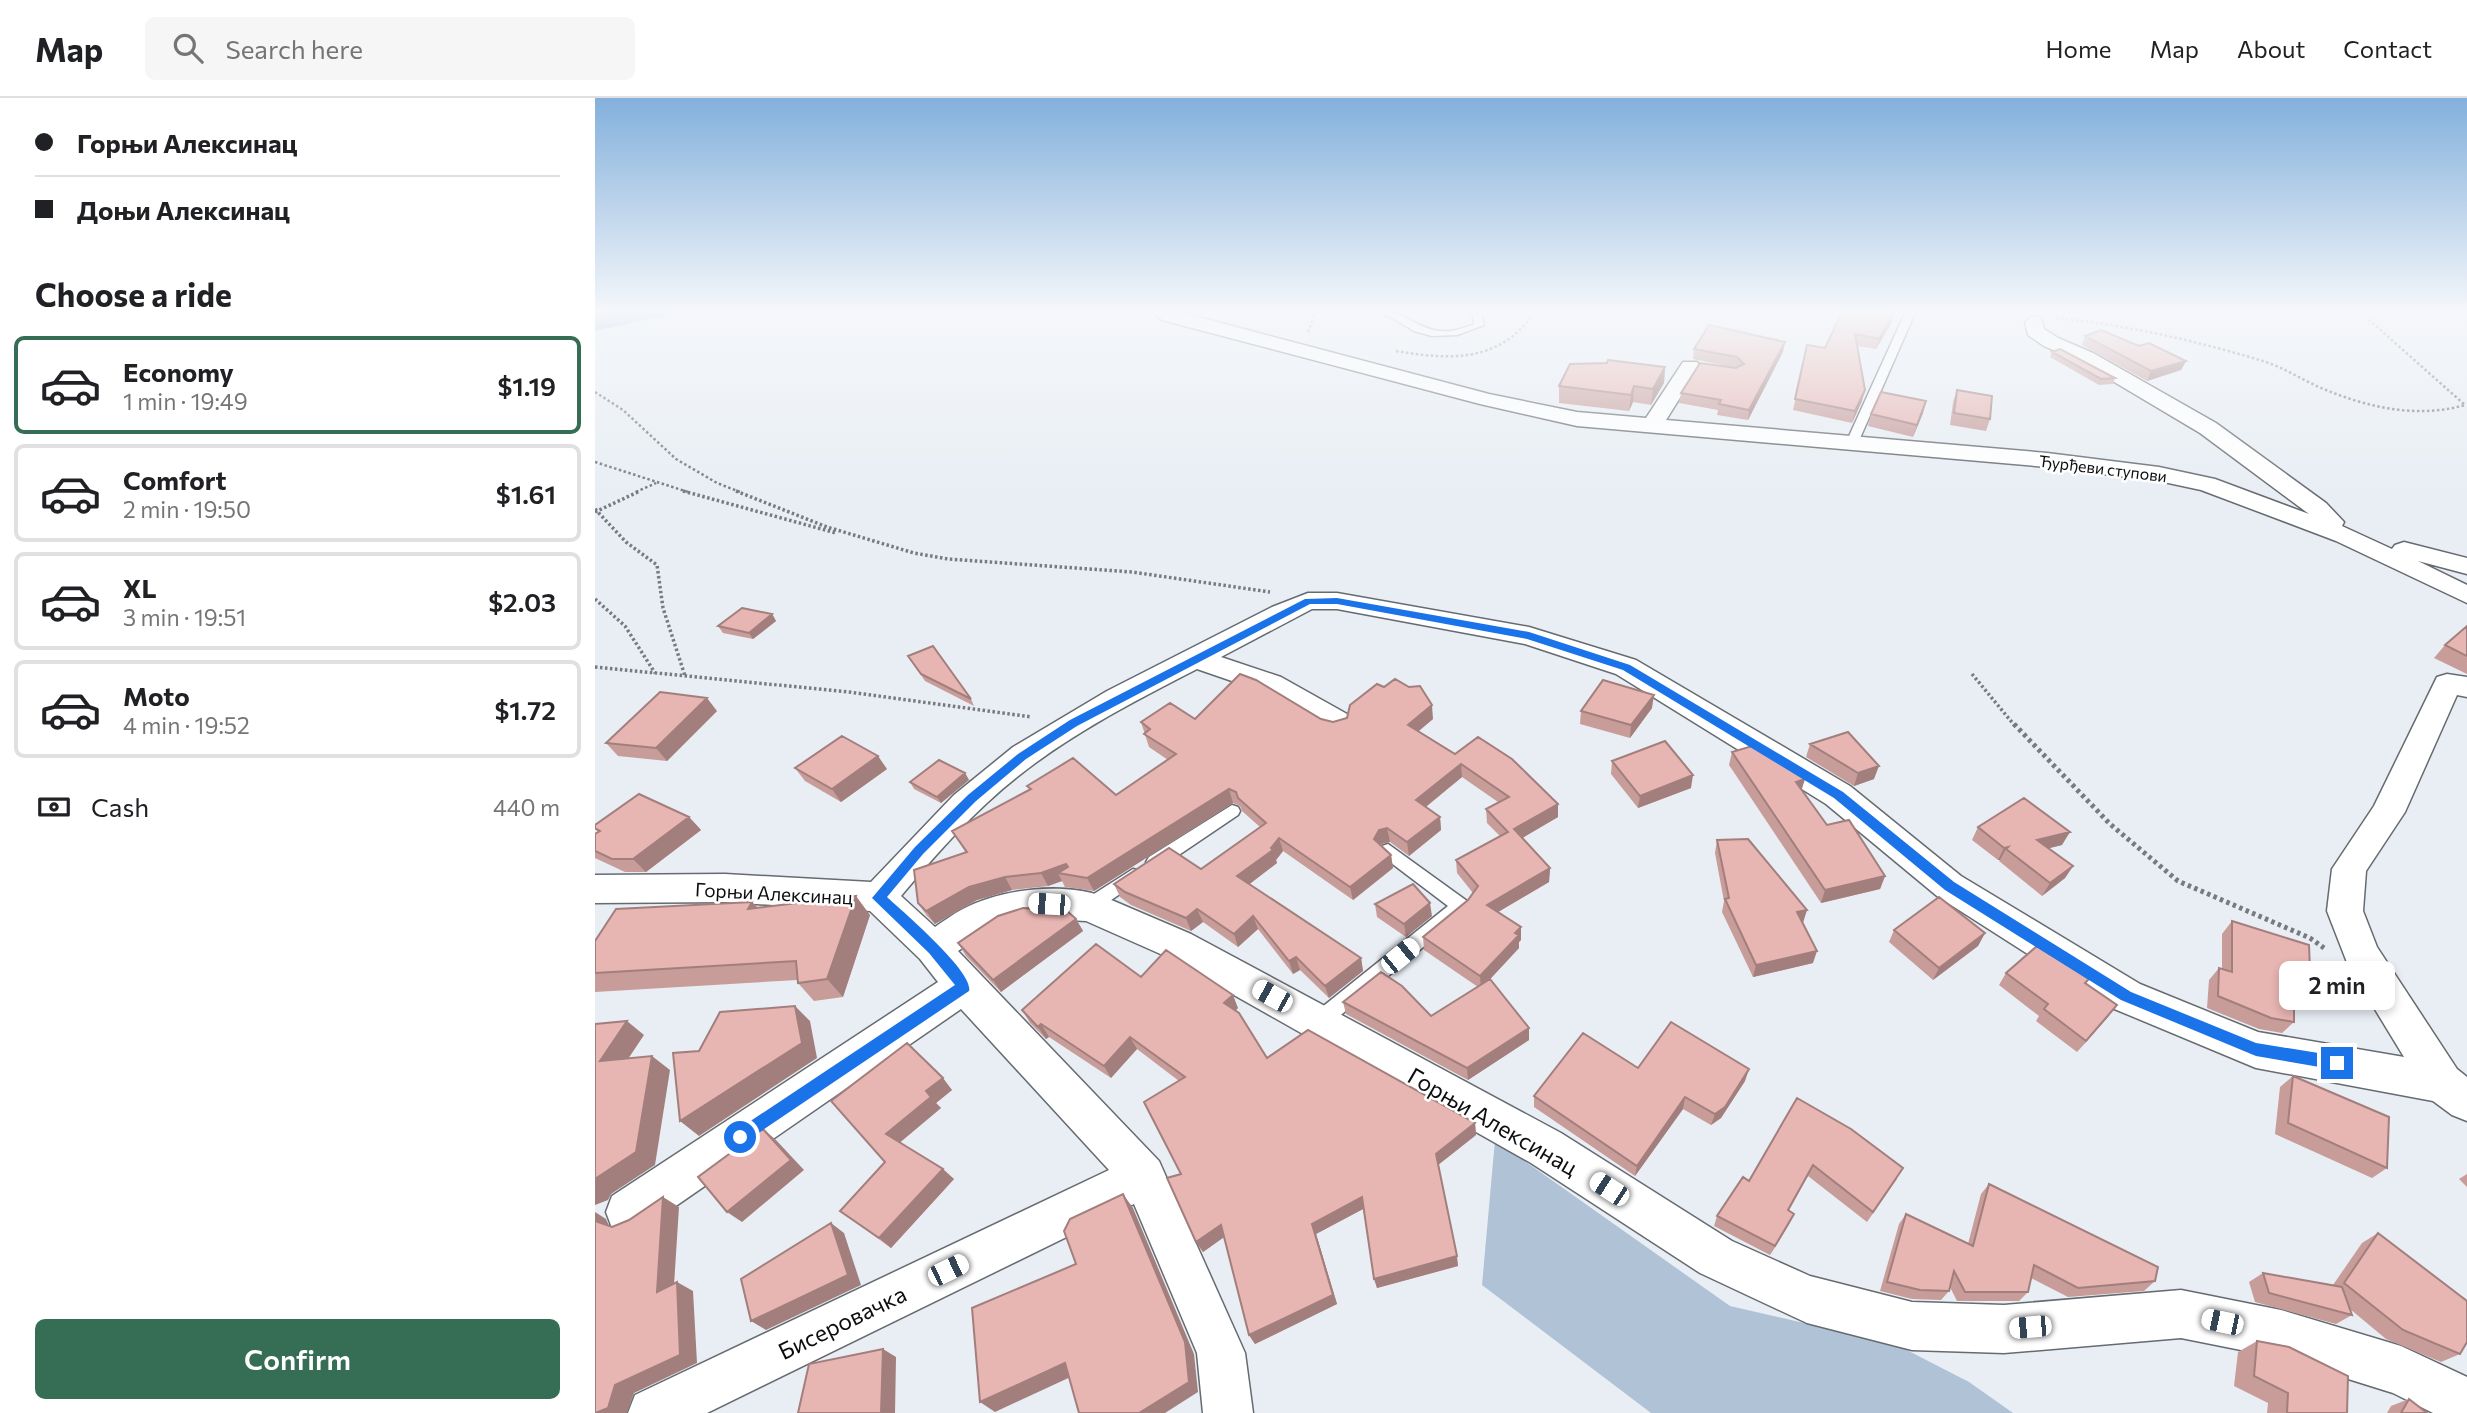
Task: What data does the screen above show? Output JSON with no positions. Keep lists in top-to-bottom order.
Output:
{
  "streets": {
    "street": ["Ђурђеви ступови", "Горњи Алексинац", "Бисеровачка"]
  },
  "crossings": [
    ["Горњи Алексинац", "Бисеровачка"]
  ],
  "page": {
    "header": "Map",
    "search": "Search here",
    "nav": [
      "Home",
      "Map",
      "About",
      "Contact"
    ],
    "banner": ["Горњи Алексинац", "Доњи Алексинац"],
    "heading": "Choose a ride",
    "list": [
      {
        "name": "Economy",
        "note": "1 min · 19:49",
        "value": "$1.19"
      },
      {
        "name": "Comfort",
        "note": "2 min · 19:50",
        "value": "$1.61"
      },
      {
        "name": "XL",
        "note": "3 min · 19:51",
        "value": "$2.03"
      },
      {
        "name": "Moto",
        "note": "4 min · 19:52",
        "value": "$1.72"
      }
    ],
    "pay": ["Cash", "440 m"],
    "bubble": "2 min",
    "buttons": "Confirm"
  }
}
